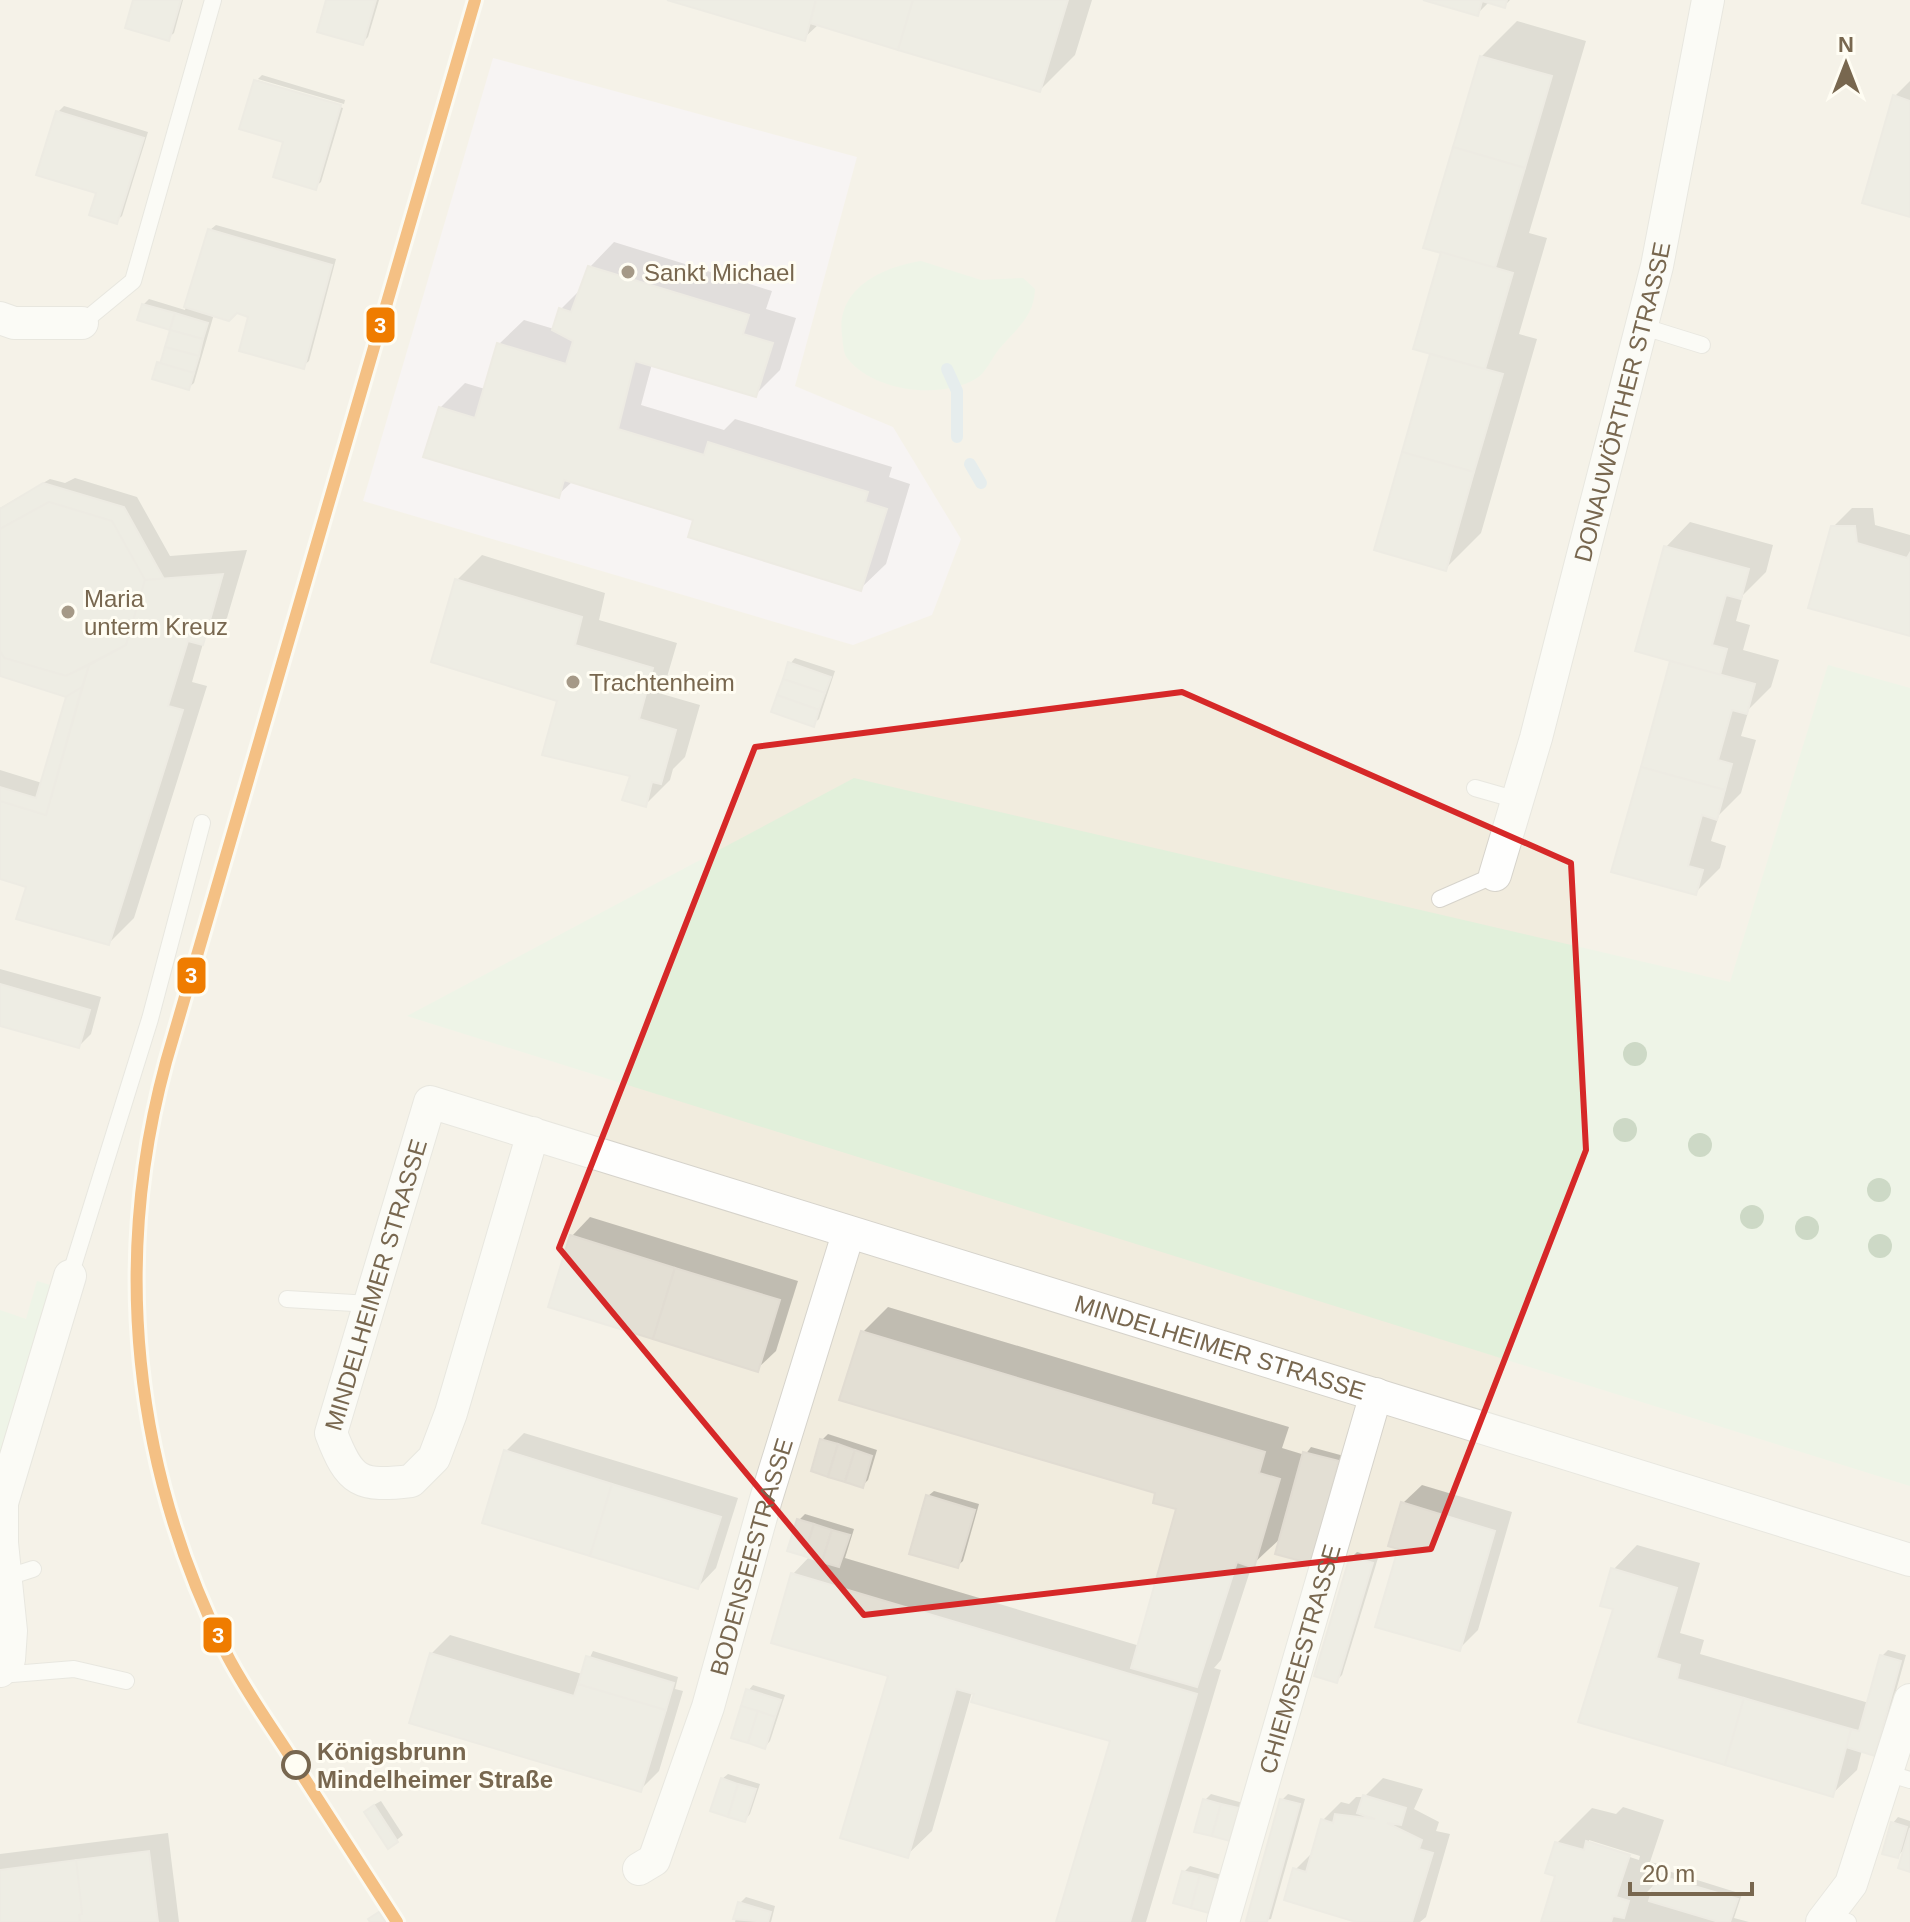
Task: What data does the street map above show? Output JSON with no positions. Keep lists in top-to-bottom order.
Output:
{
  "streets": {
    "street": [
      "DONAUWÖRTHER STRASSE",
      "MINDELHEIMER STRASSE",
      "BODENSEESTRASSE",
      "CHIEMSEESTRASSE"
    ]
  },
  "crossings": [
    ["MINDELHEIMER STRASSE", "BODENSEESTRASSE"],
    ["MINDELHEIMER STRASSE", "CHIEMSEESTRASSE"]
  ],
  "places": [
    "Sankt Michael",
    "Maria unterm Kreuz",
    "Trachtenheim",
    "Königsbrunn Mindelheimer Straße"
  ],
  "lines": ["transit line 3"],
  "scale_bar": "20 m",
  "north": "top"
}
